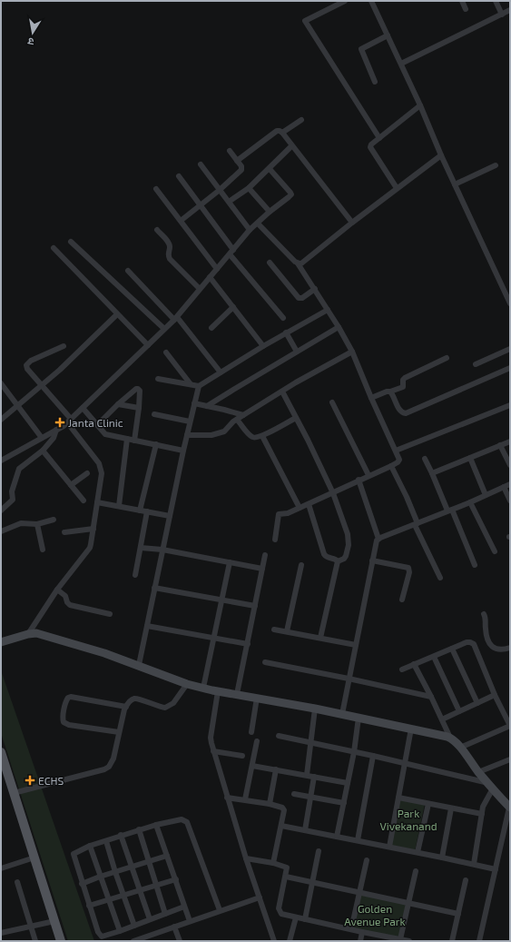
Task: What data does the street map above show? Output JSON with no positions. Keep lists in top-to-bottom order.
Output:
{
  "parks": ["Park Vivekanand", "Golden Avenue Park"],
  "places": {
    "health": ["Janta Clinic", "ECHS"]
  },
  "north": "bottom"
}
